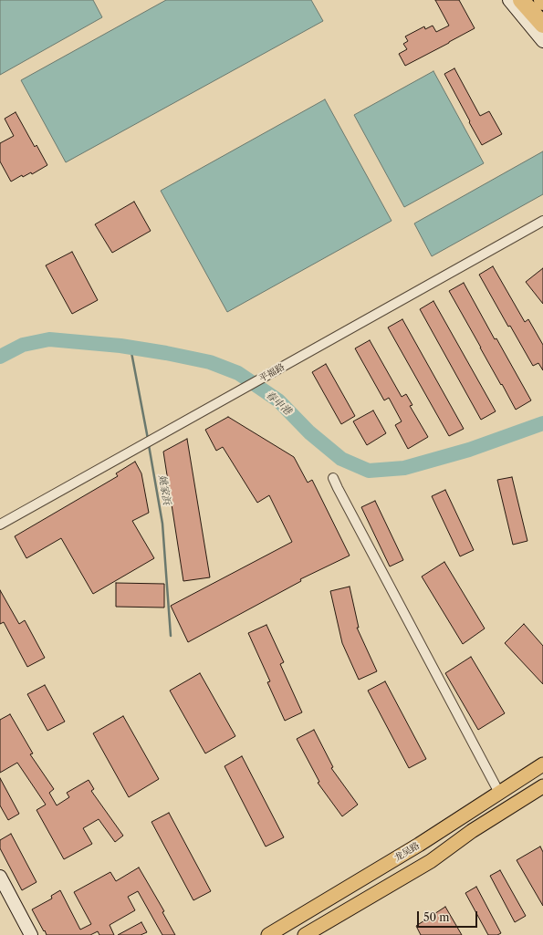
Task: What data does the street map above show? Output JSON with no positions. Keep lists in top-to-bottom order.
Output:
{
  "streets": {
    "main road": ["龙吴路"],
    "street": ["平福路"]
  },
  "water": ["春申港", "姚家浜"],
  "scale_bar": "50 m"
}
